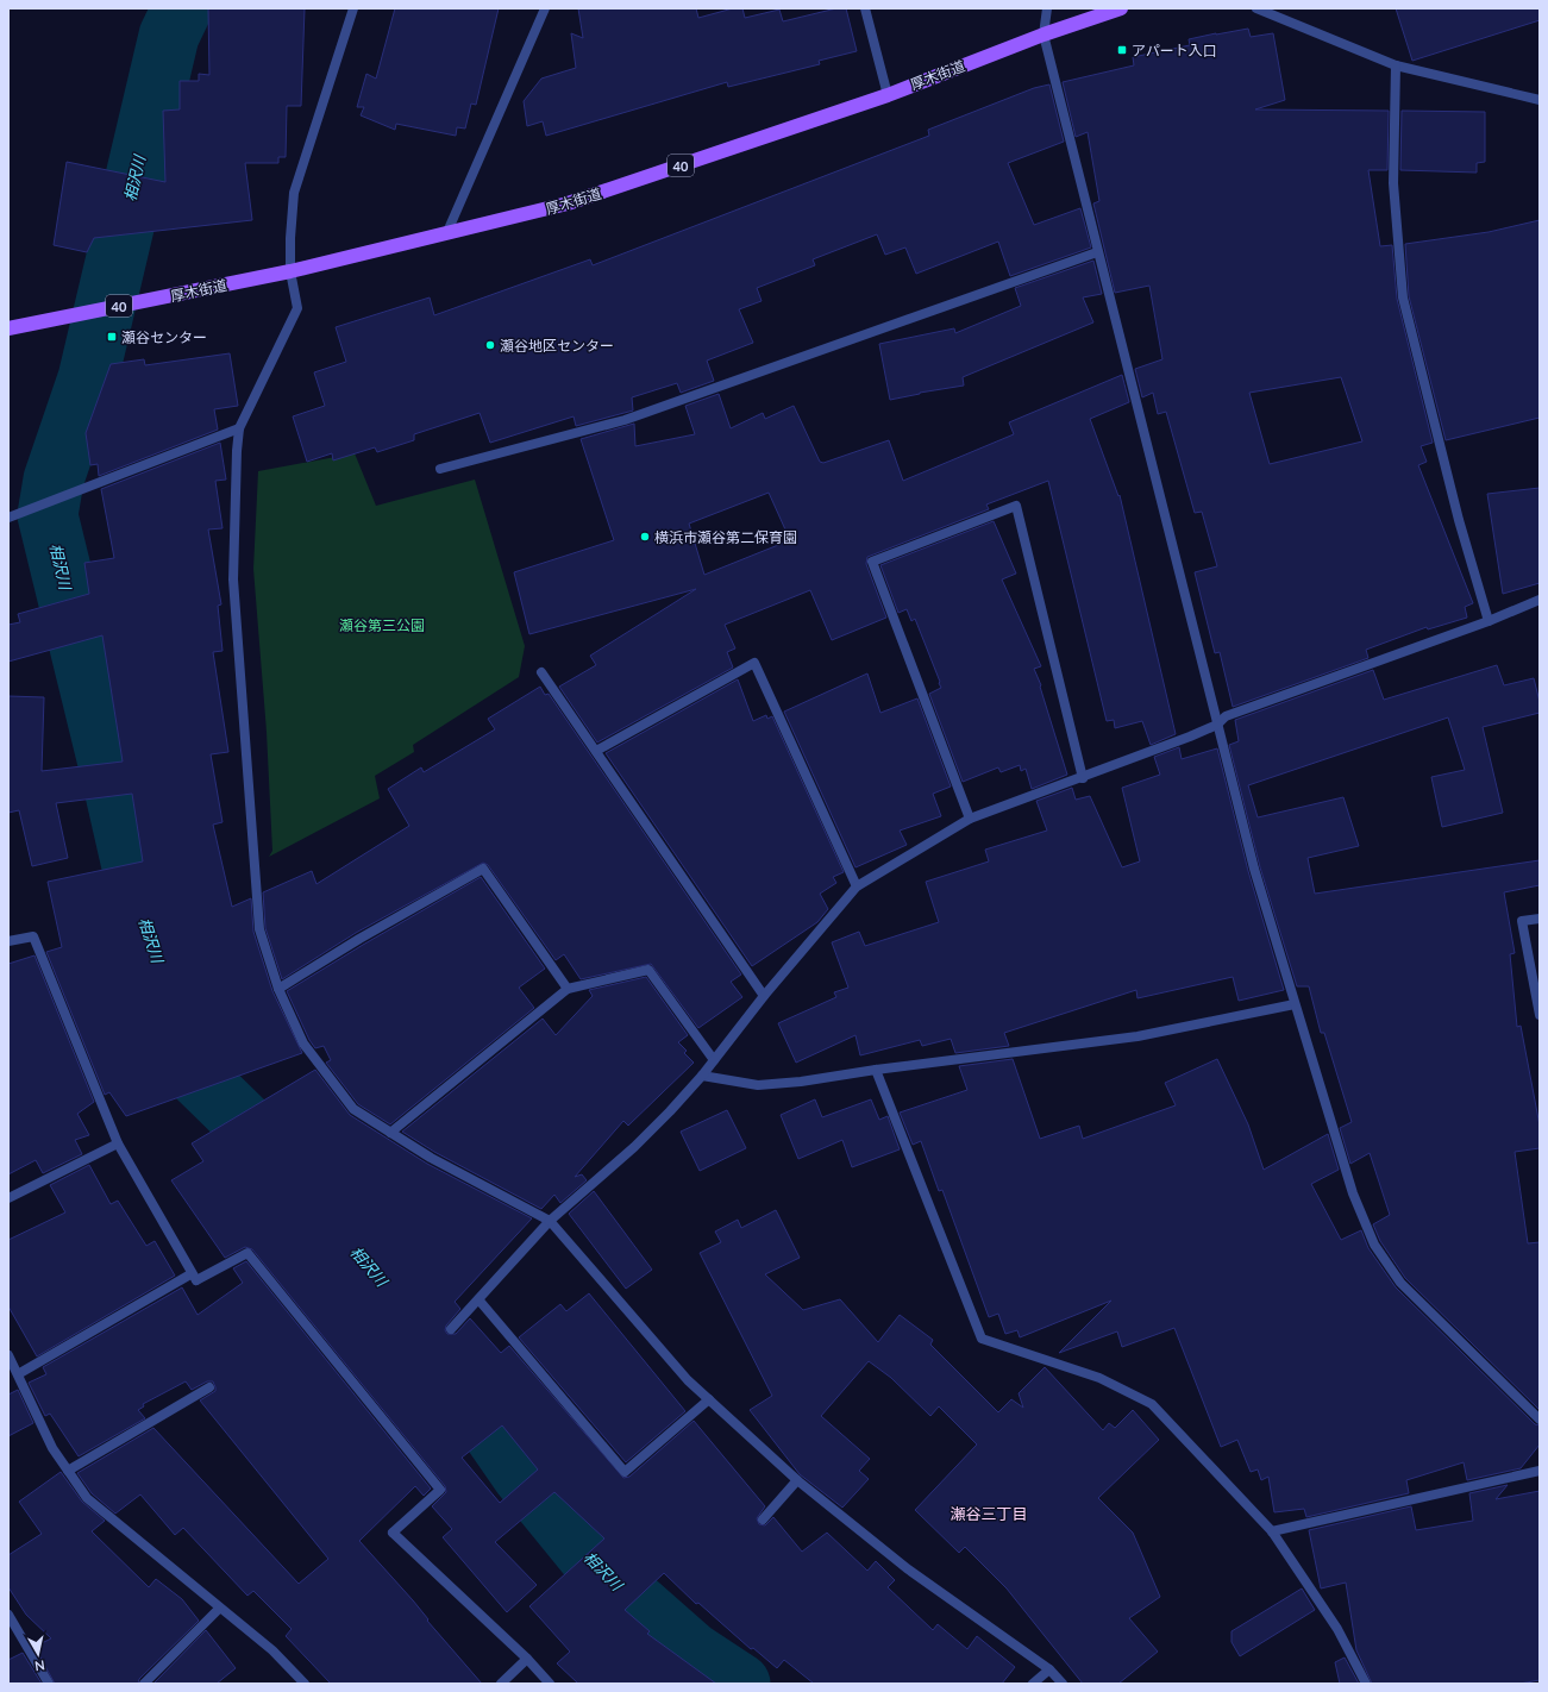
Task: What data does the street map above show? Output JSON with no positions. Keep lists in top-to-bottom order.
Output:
{
  "streets": {
    "main road": ["厚木街道", "40"]
  },
  "districts": ["瀬谷三丁目"],
  "water": ["相沢川"],
  "parks": ["瀬谷第三公園"],
  "places": {
    "transit": ["アパート入口", "瀬谷センター"],
    "other": ["瀬谷地区センター", "横浜市瀬谷第二保育園"]
  },
  "north": "bottom"
}
